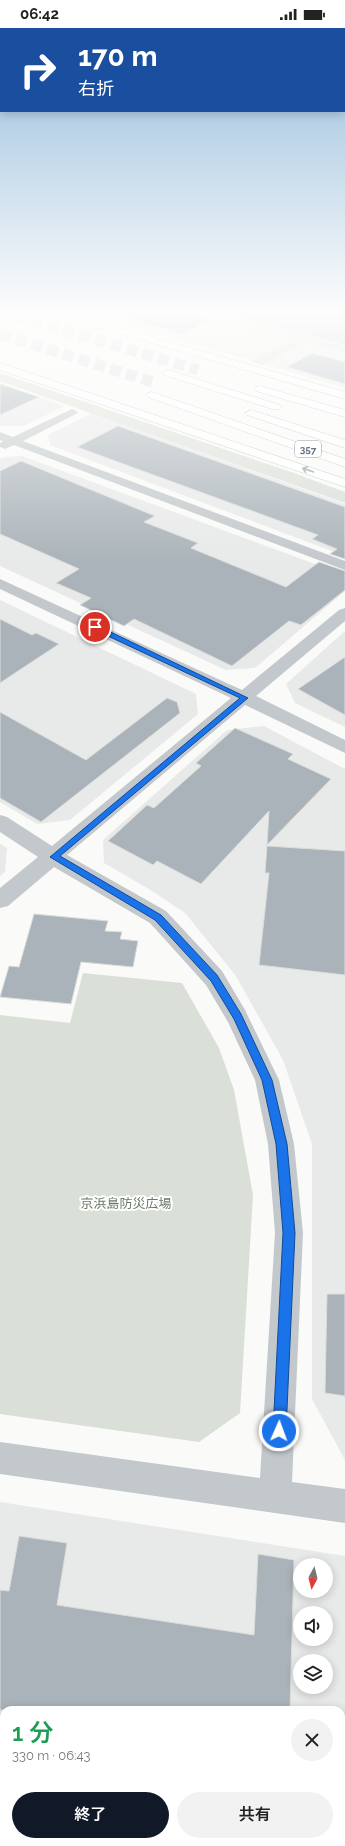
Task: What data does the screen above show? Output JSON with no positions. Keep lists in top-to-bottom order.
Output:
{
  "streets": {
    "highway": ["357"]
  },
  "parks": ["京浜島防災広場"],
  "north": "bottom",
  "page": {
    "status": "06:42",
    "turn": ["170 m", "右折"],
    "heading": ["1 分", "330 m · 06:43"],
    "buttons": ["終了", "共有"]
  }
}
